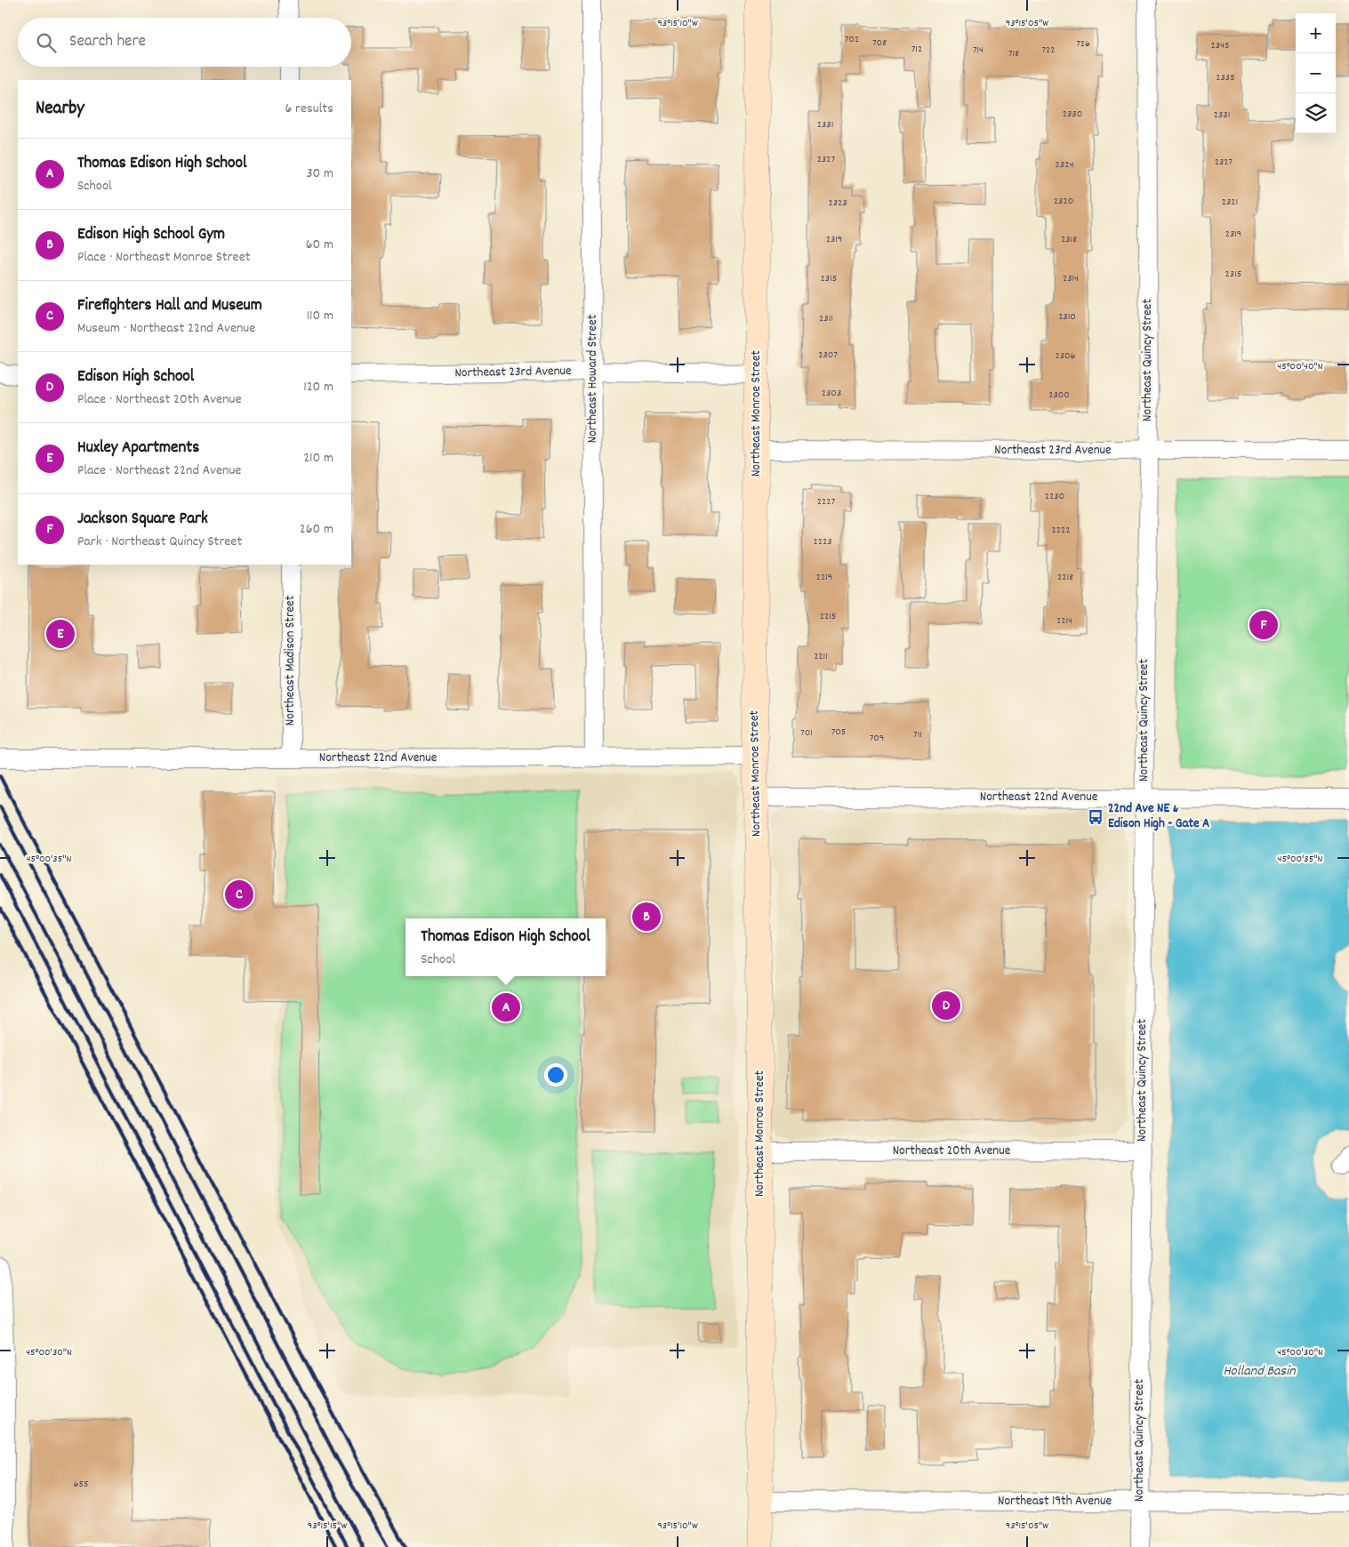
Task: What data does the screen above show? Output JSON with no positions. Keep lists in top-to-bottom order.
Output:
{
  "streets": {
    "street": [
      "Northeast Quincy Street",
      "Northeast 23rd Avenue",
      "Northeast Howard Street",
      "Northeast Monroe Street",
      "Northeast Madison Street",
      "Northeast 22nd Avenue",
      "Northeast 20th Avenue",
      "Northeast 19th Avenue"
    ]
  },
  "crossings": [
    ["Northeast Quincy Street", "Northeast 23rd Avenue"],
    ["Northeast Quincy Street", "Northeast 22nd Avenue"],
    ["Northeast Quincy Street", "Northeast 20th Avenue"],
    ["Northeast Quincy Street", "Northeast 19th Avenue"],
    ["Northeast 23rd Avenue", "Northeast Howard Street"],
    ["Northeast 23rd Avenue", "Northeast Monroe Street"],
    ["Northeast Howard Street", "Northeast 22nd Avenue"],
    ["Northeast Monroe Street", "Northeast 22nd Avenue"],
    ["Northeast Monroe Street", "Northeast 20th Avenue"],
    ["Northeast Monroe Street", "Northeast 19th Avenue"],
    ["Northeast Madison Street", "Northeast 22nd Avenue"]
  ],
  "water": ["Holland Basin"],
  "places": {
    "bus stop": ["22nd Ave NE & Edison High - Gate A"]
  },
  "house_numbers": [
    "702",
    "708",
    "726",
    "2345",
    "712",
    "714",
    "722",
    "718",
    "2335",
    "2330",
    "2331",
    "2331",
    "2327",
    "2327",
    "2324",
    "2320",
    "2321",
    "2323",
    "2319",
    "2319",
    "2318",
    "2315",
    "2315",
    "2314",
    "2310",
    "2311",
    "2307",
    "2306",
    "2303",
    "2300",
    "2230",
    "2227",
    "2222",
    "2223",
    "2219",
    "2218",
    "2215",
    "2214",
    "2211",
    "705",
    "701",
    "711",
    "709",
    "655"
  ],
  "page": {
    "map_buttons": ["+", "−"],
    "search": "Search here",
    "heading": ["Nearby", "6 results"],
    "list": [
      {
        "mark": "A",
        "name": "Thomas Edison High School",
        "note": "School",
        "value": "30 m"
      },
      {
        "mark": "B",
        "name": "Edison High School Gym",
        "note": "Place · Northeast Monroe Street",
        "value": "60 m"
      },
      {
        "mark": "C",
        "name": "Firefighters Hall and Museum",
        "note": "Museum · Northeast 22nd Avenue",
        "value": "110 m"
      },
      {
        "mark": "D",
        "name": "Edison High School",
        "note": "Place · Northeast 20th Avenue",
        "value": "120 m"
      },
      {
        "mark": "E",
        "name": "Huxley Apartments",
        "note": "Place · Northeast 22nd Avenue",
        "value": "210 m"
      },
      {
        "mark": "F",
        "name": "Jackson Square Park",
        "note": "Park · Northeast Quincy Street",
        "value": "260 m"
      }
    ],
    "pins": [
      "F",
      "E",
      "C",
      "B",
      "D",
      "A"
    ],
    "popup": ["Thomas Edison High School", "School"]
  },
  "coordinates": [
    "93°15'10\"W",
    "93°15'05\"W",
    "45°00'40\"N",
    "45°00'35\"N",
    "45°00'30\"N",
    "93°15'15\"W"
  ]
}
